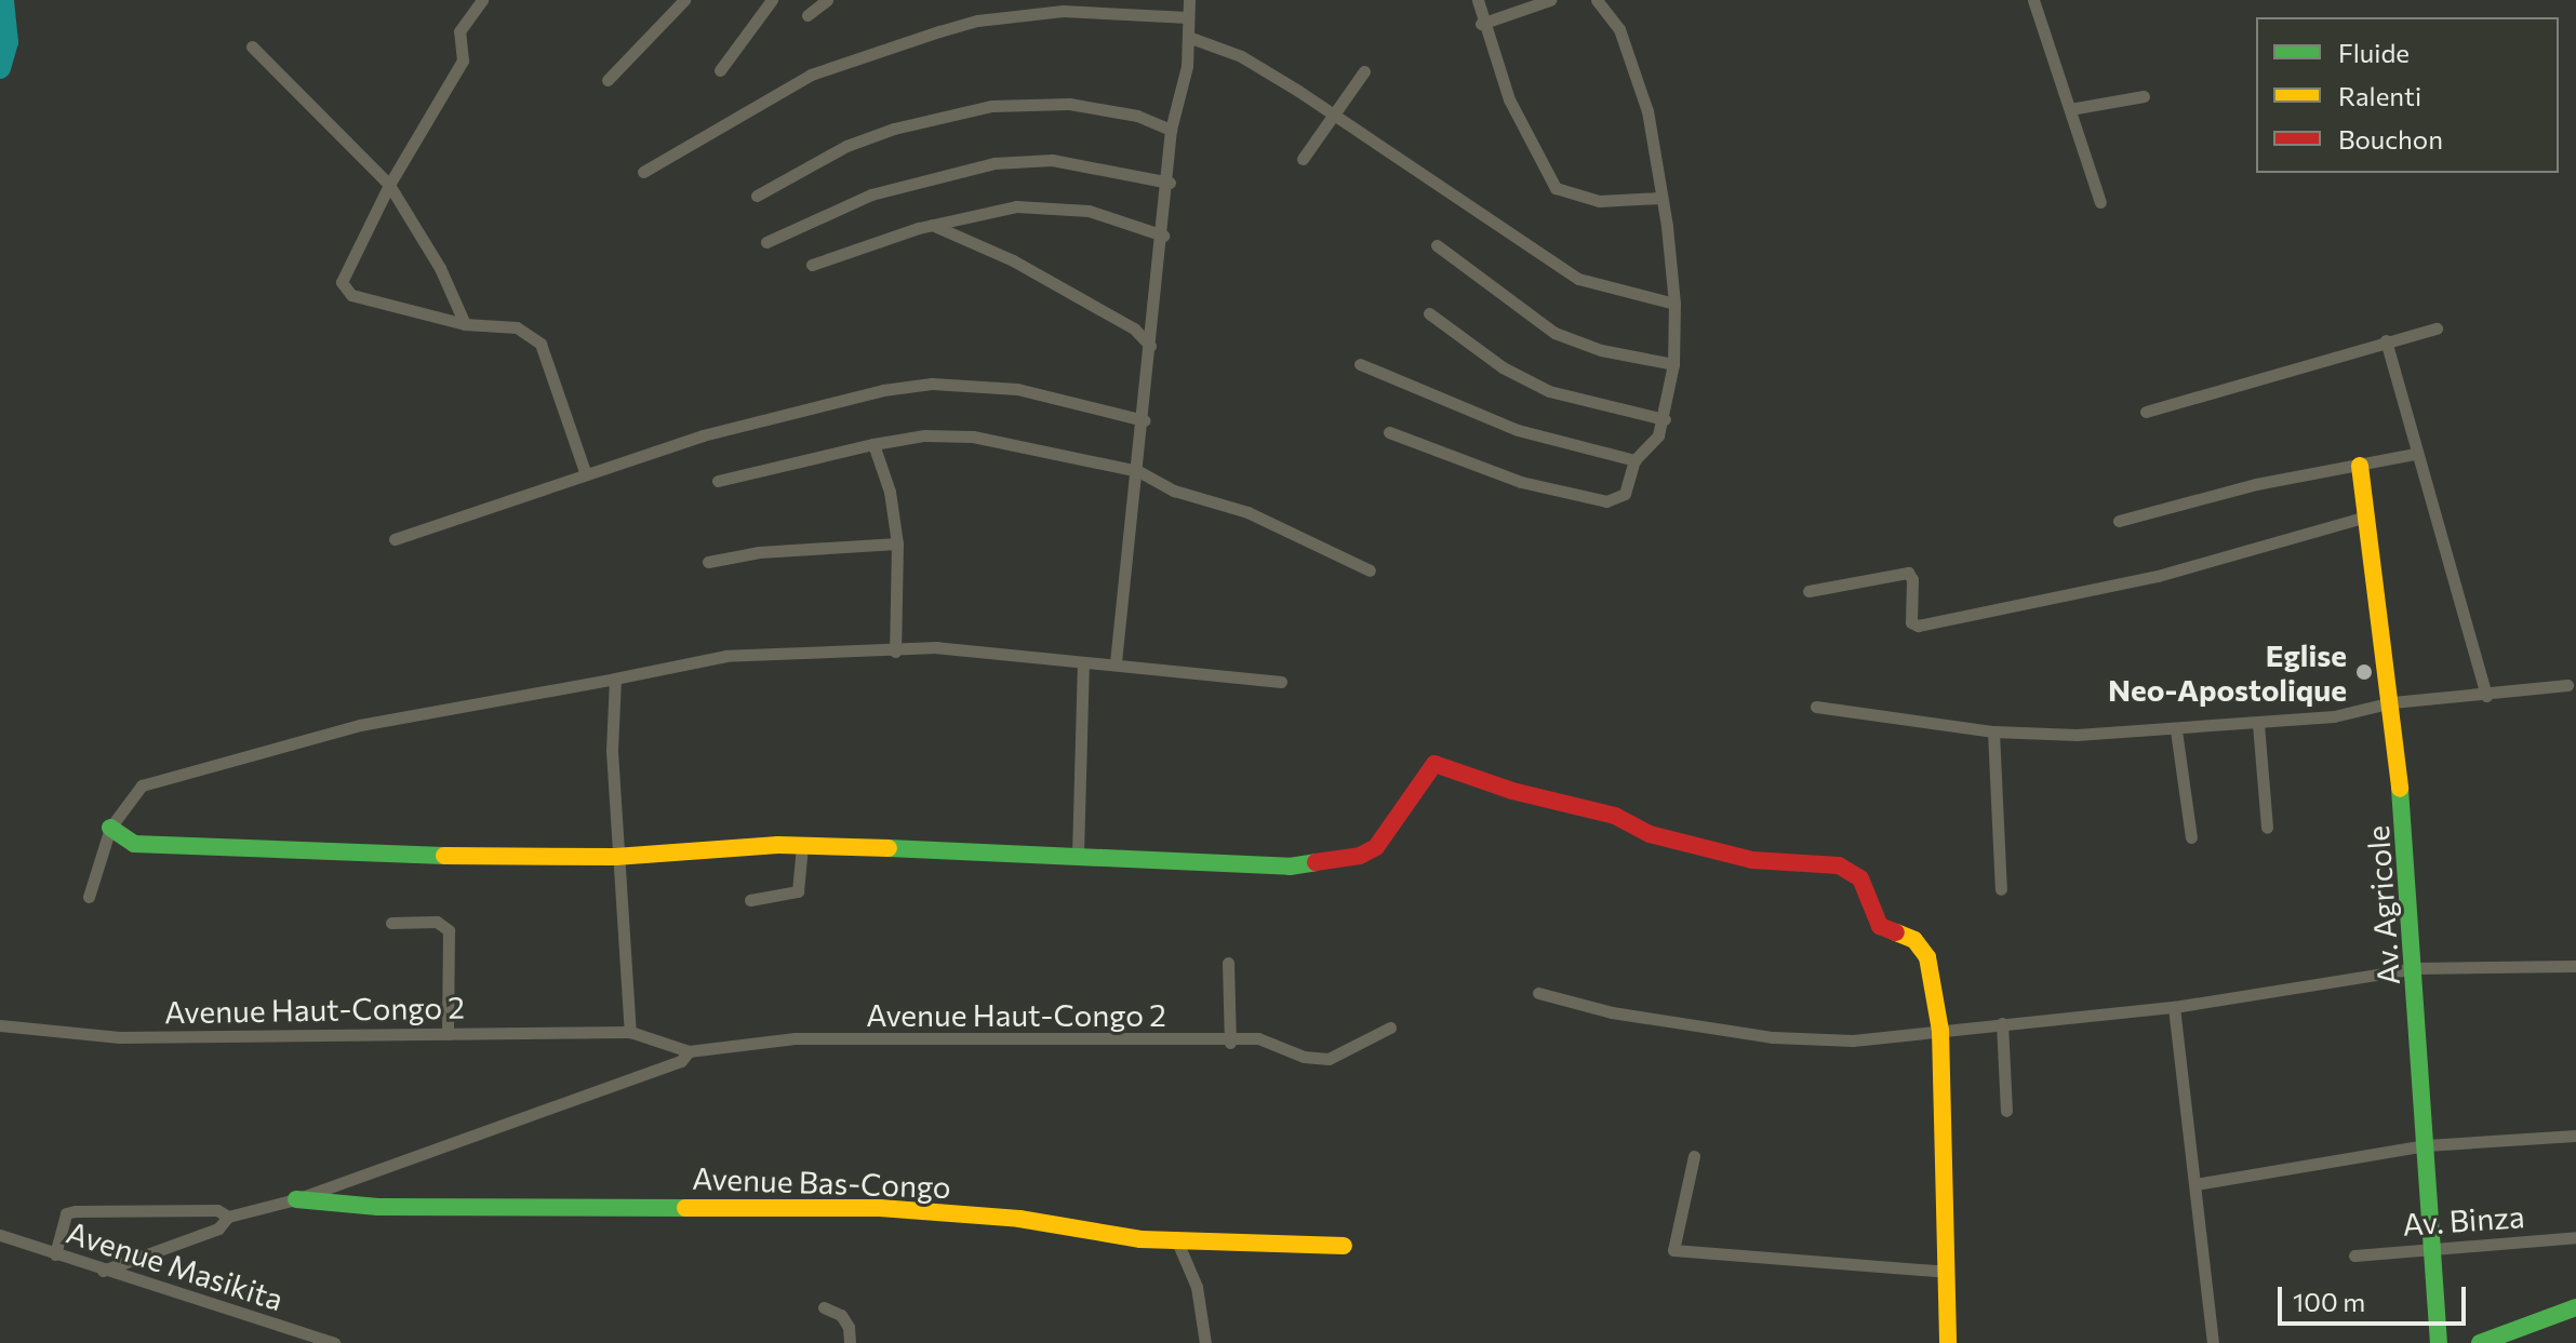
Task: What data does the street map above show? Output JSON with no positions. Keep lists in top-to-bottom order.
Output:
{
  "streets": {
    "street": [
      "Av. Agricole",
      "Avenue Haut-Congo 2",
      "Avenue Bas-Congo",
      "Av. Binza",
      "Avenue Masikita"
    ]
  },
  "crossings": [
    ["Av. Agricole", "Av. Binza"]
  ],
  "places": ["Eglise Neo-Apostolique"],
  "legend": ["Fluide", "Ralenti", "Bouchon"],
  "scale_bar": "100 m"
}
